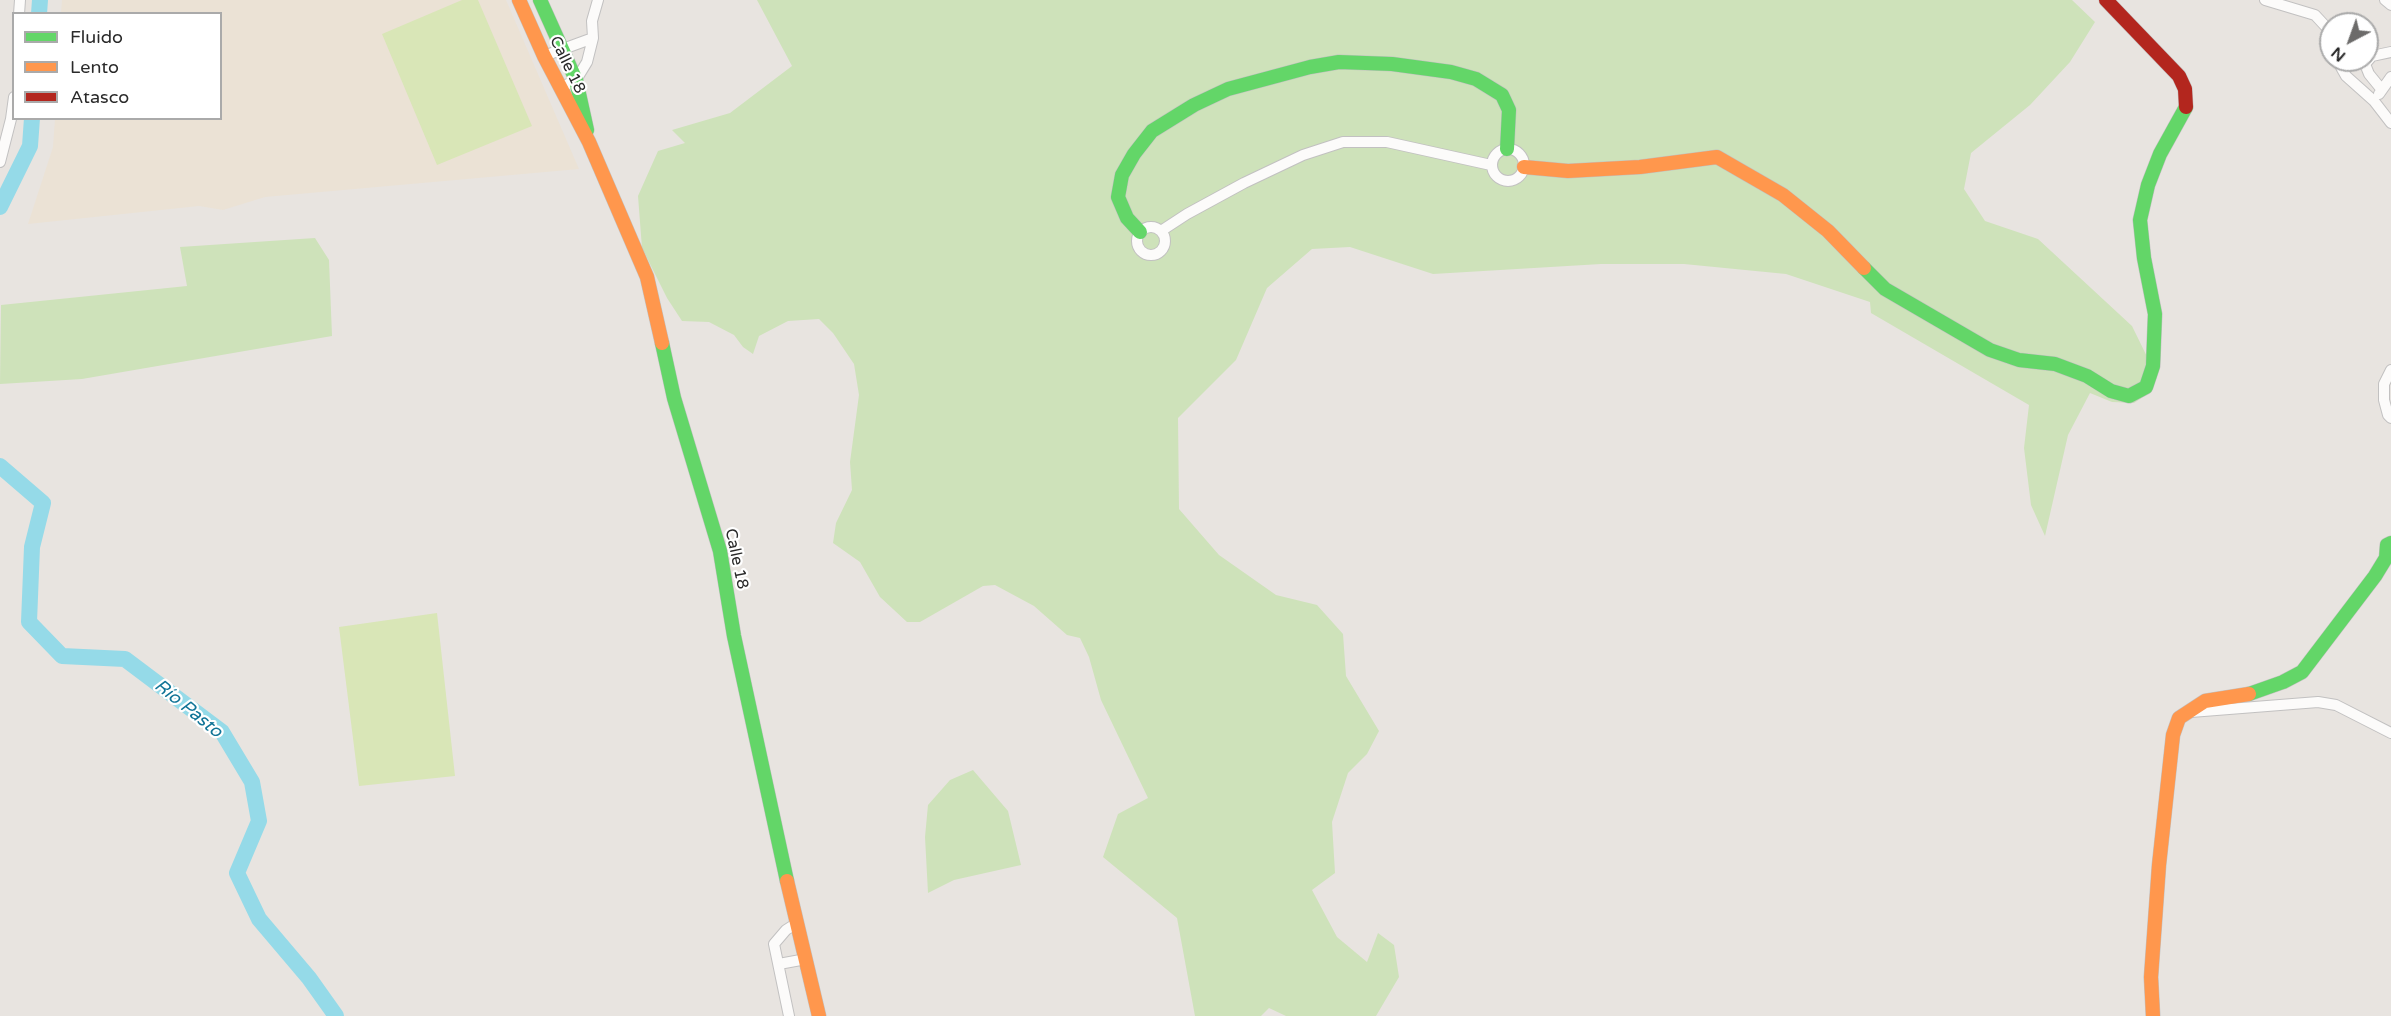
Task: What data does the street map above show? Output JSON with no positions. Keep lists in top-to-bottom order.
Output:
{
  "streets": {
    "street": ["Calle 18"]
  },
  "water": ["Río Pasto"],
  "legend": ["Fluido", "Lento", "Atasco"],
  "north": "bottom left"
}
